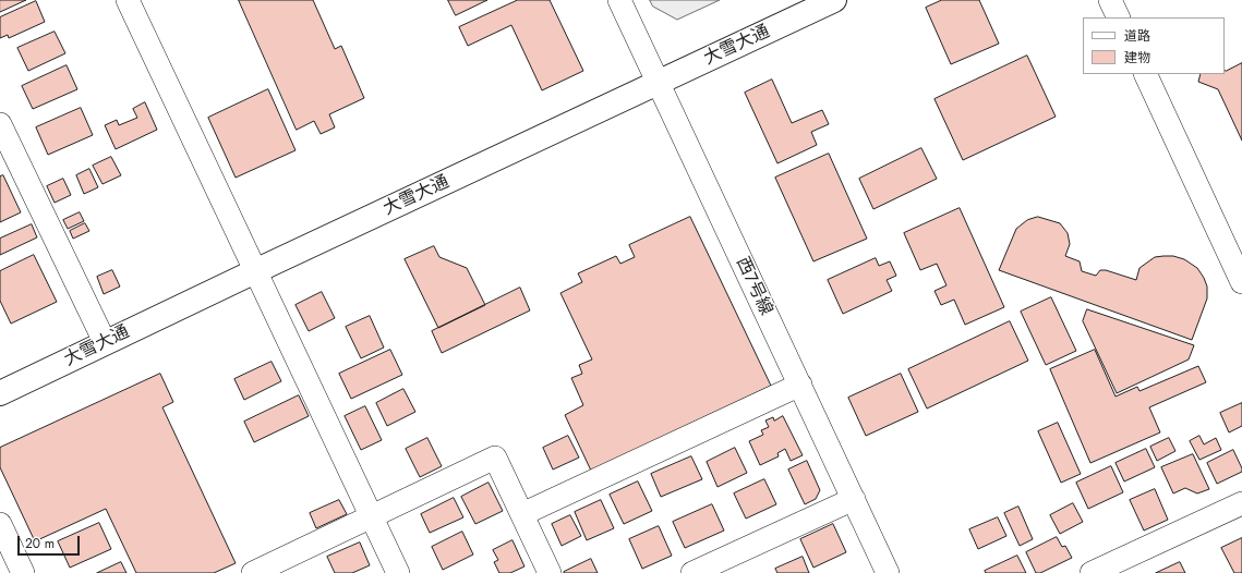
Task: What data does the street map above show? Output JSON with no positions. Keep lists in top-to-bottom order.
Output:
{
  "streets": {
    "highway": ["大雪大通"],
    "street": ["西7号線"]
  },
  "crossings": [
    ["大雪大通", "西7号線"]
  ],
  "legend": ["道路", "建物"],
  "scale_bar": "20 m"
}
